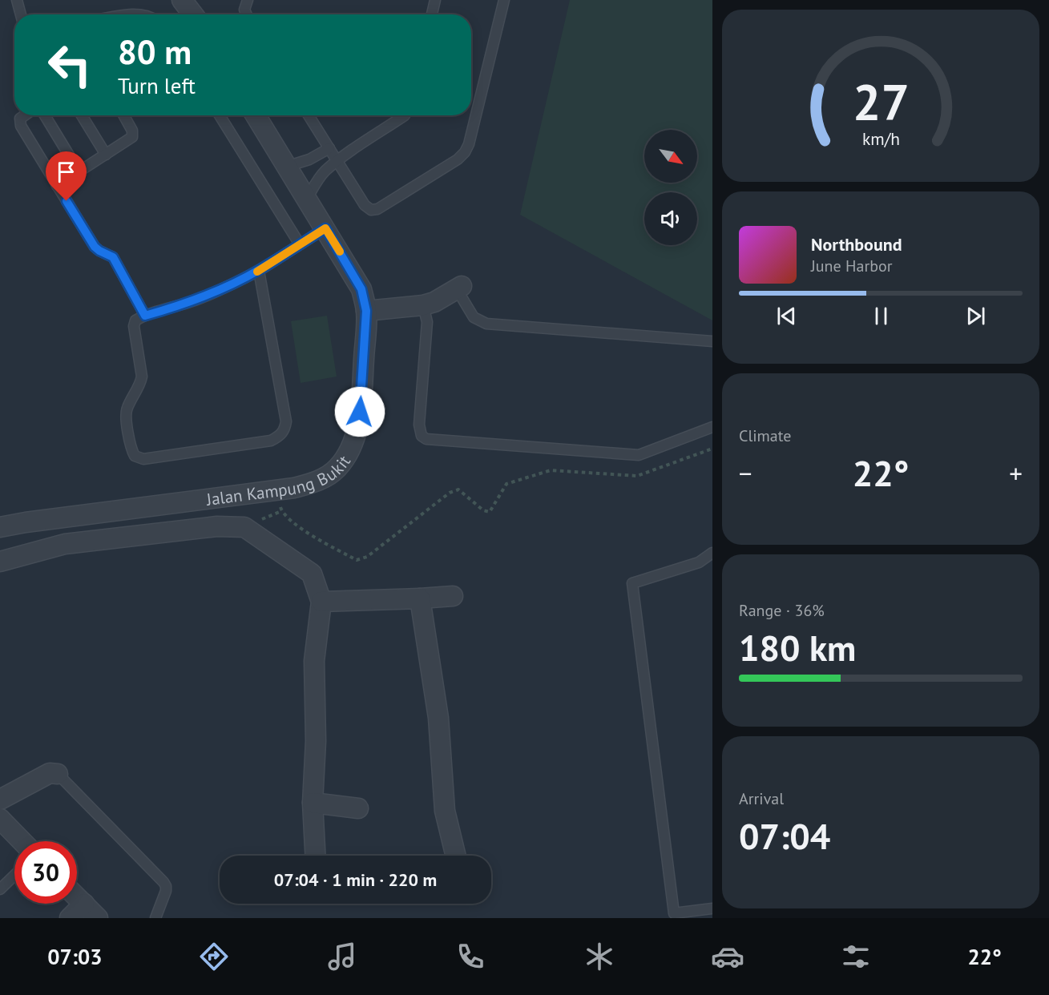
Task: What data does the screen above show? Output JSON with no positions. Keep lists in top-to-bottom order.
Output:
{
  "streets": {
    "street": ["Jalan Kampung Bukit"]
  },
  "north": "bottom right",
  "page": {
    "turn": ["80 m", "Turn left"],
    "song": ["Northbound", "June Harbor"],
    "tile": [
      "Climate",
      ["Range · 36%", "180 km"],
      ["Arrival", "07:04"]
    ],
    "heat": ["−", "22°", "+"],
    "limit": "30",
    "trip": "07:04 · 1 min · 220 m",
    "tabs": ["07:03", "22°"],
    "gauge": ["27", "km/h"]
  }
}
